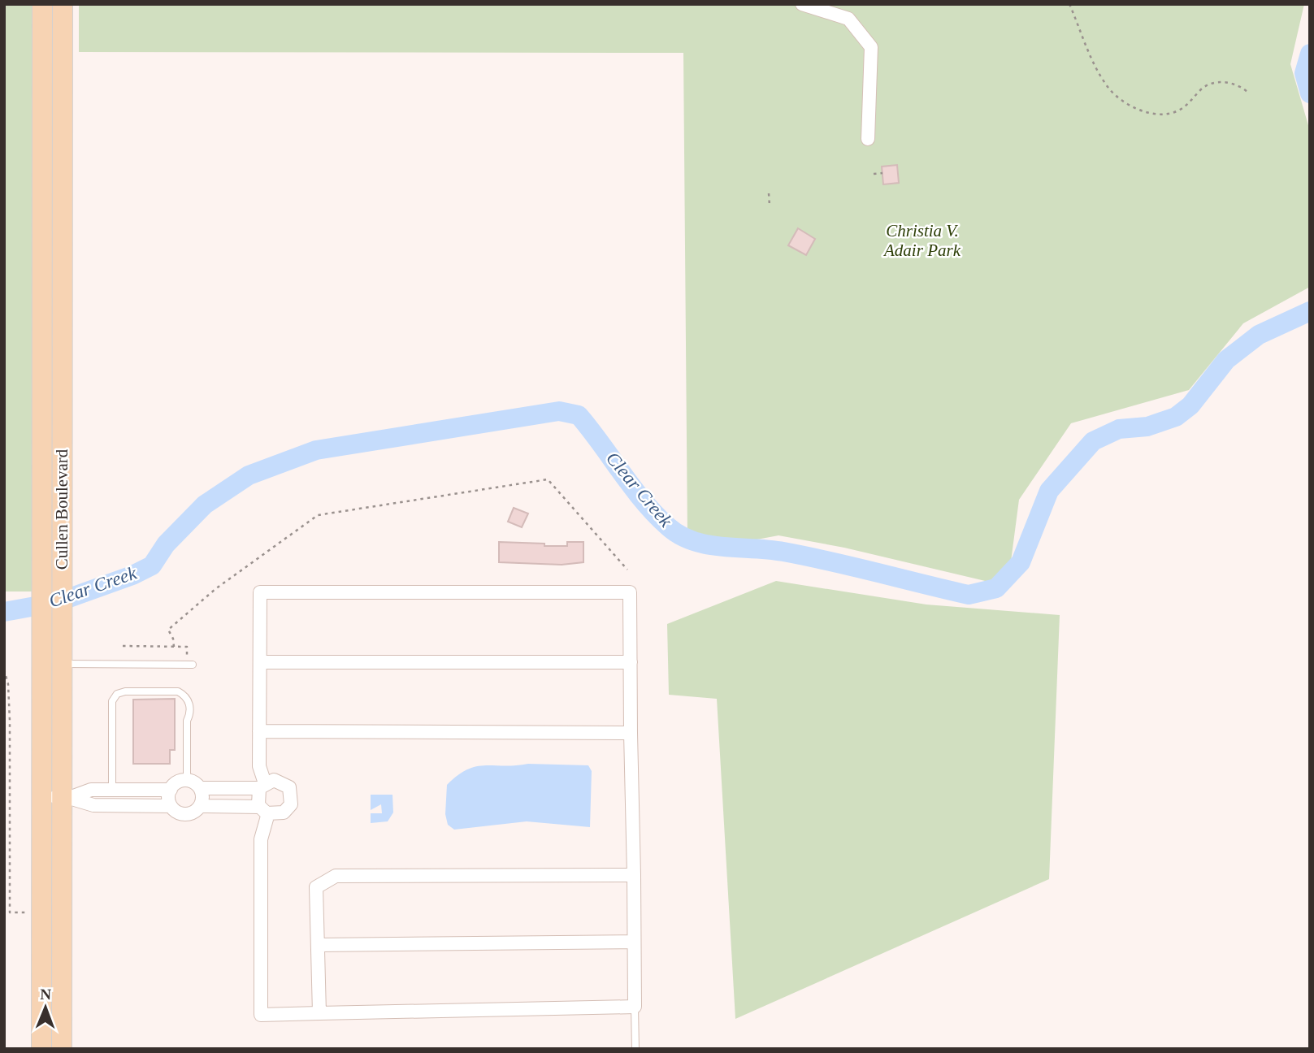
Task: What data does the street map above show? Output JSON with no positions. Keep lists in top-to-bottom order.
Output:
{
  "streets": {
    "main road": ["Cullen Boulevard"]
  },
  "water": ["Clear Creek"],
  "parks": ["Christia V. Adair Park"],
  "north": "top"
}
